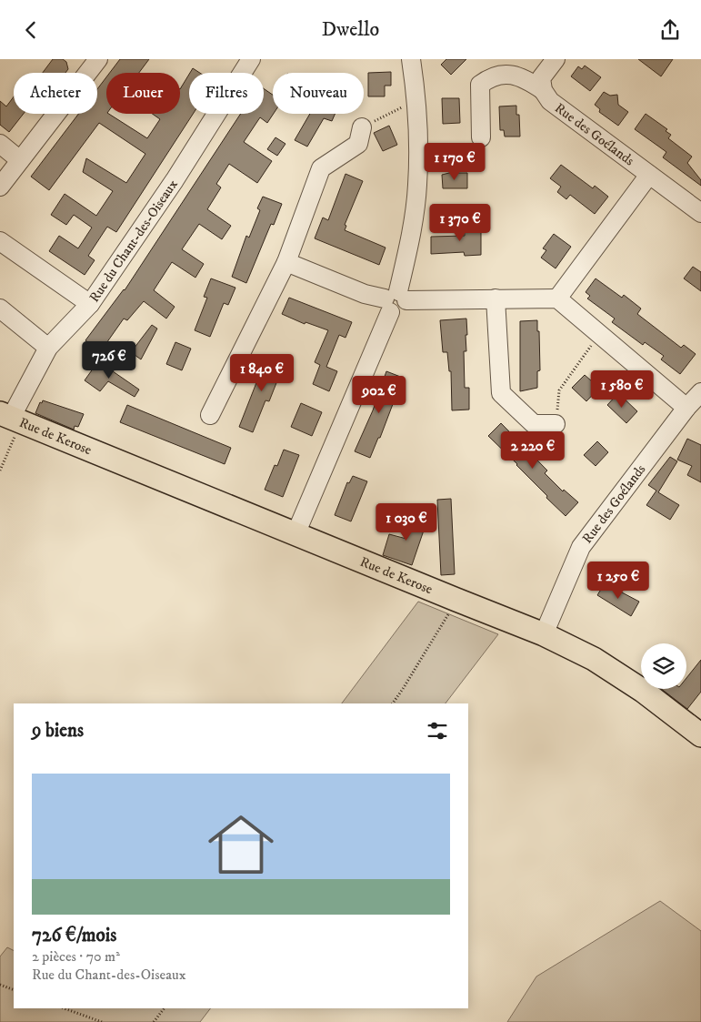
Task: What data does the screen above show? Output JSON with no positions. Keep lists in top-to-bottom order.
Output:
{
  "streets": {
    "main road": ["Rue de Kerose"],
    "street": ["Rue des Goélands", "Rue du Chant-des-Oiseaux"]
  },
  "crossings": [
    ["Rue des Goélands", "Rue de Kerose"],
    ["Rue du Chant-des-Oiseaux", "Rue de Kerose"]
  ],
  "page": {
    "header": "Dwello",
    "chip": [
      "Acheter",
      "Louer",
      "Filtres",
      "Nouveau"
    ],
    "price": [
      "1 170 €",
      "1 370 €",
      "726 €",
      "1 840 €",
      "1 580 €",
      "902 €",
      "2 220 €",
      "1 030 €",
      "1 250 €"
    ],
    "heading": "9 biens",
    "list": [
      {
        "name": "726 €/mois",
        "note": "2 pièces · 70 m² · Rue du Chant-des-Oiseaux"
      }
    ]
  }
}
